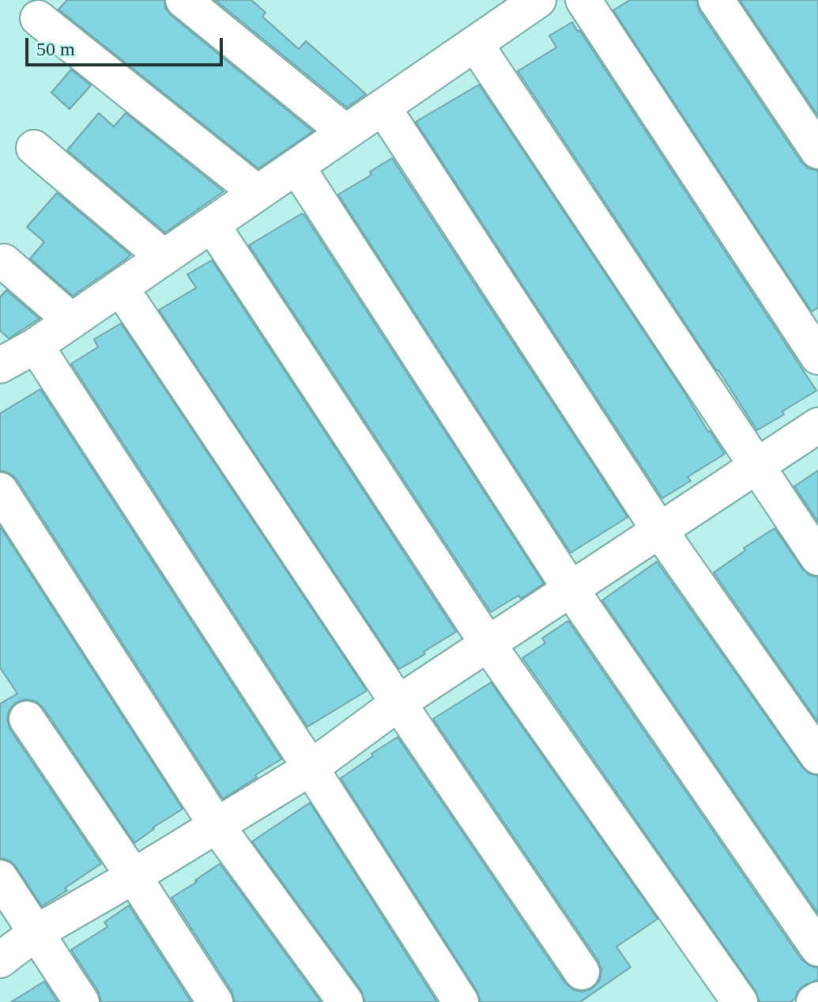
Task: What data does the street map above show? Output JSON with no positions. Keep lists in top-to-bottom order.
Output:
{
  "scale_bar": "50 m"
}
